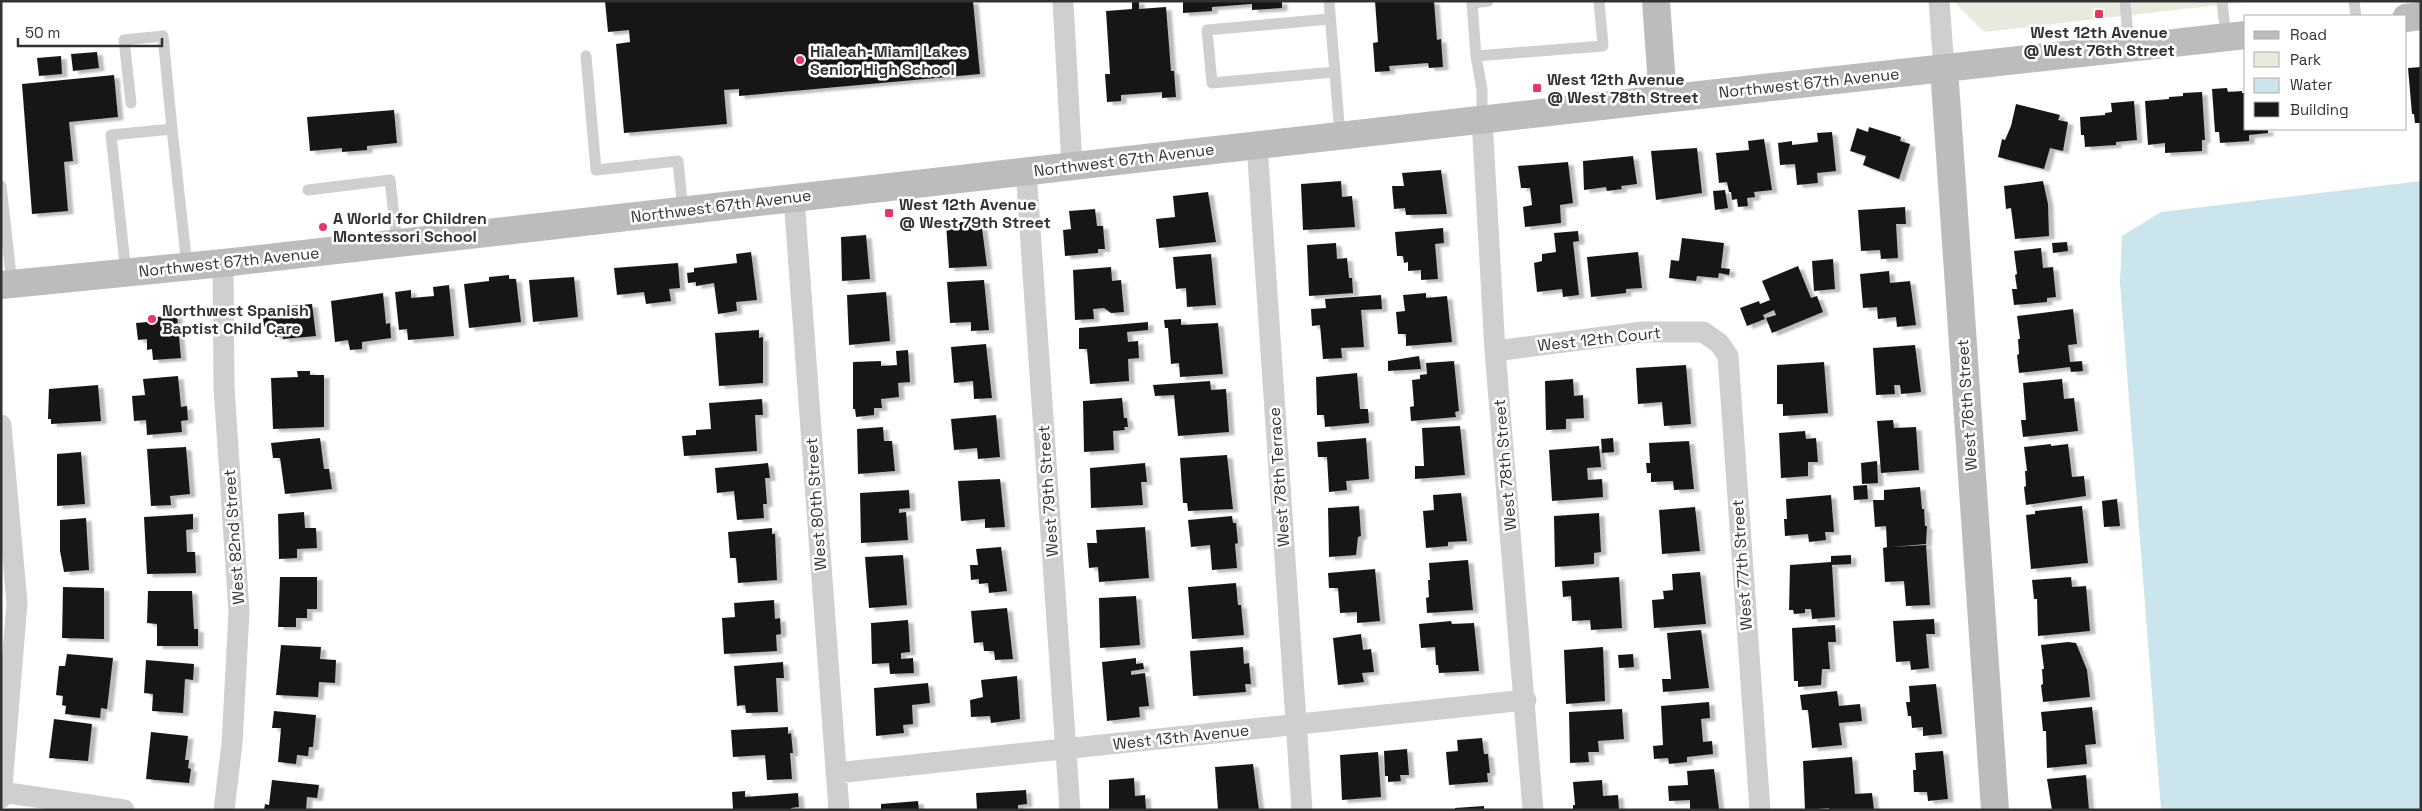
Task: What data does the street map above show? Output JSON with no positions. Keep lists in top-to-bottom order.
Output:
{
  "streets": {
    "main road": ["Northwest 67th Avenue", "West 76th Street"],
    "street": [
      "West 12th Court",
      "West 78th Street",
      "West 78th Terrace",
      "West 79th Street",
      "West 80th Street",
      "West 82nd Street",
      "West 77th Street",
      "West 13th Avenue"
    ]
  },
  "crossings": [
    ["Northwest 67th Avenue", "West 76th Street"],
    ["Northwest 67th Avenue", "West 78th Street"],
    ["Northwest 67th Avenue", "West 78th Terrace"],
    ["Northwest 67th Avenue", "West 79th Street"],
    ["Northwest 67th Avenue", "West 80th Street"],
    ["Northwest 67th Avenue", "West 82nd Street"],
    ["West 12th Court", "West 78th Street"],
    ["West 12th Court", "West 77th Street"],
    ["West 78th Street", "West 13th Avenue"],
    ["West 78th Terrace", "West 13th Avenue"],
    ["West 79th Street", "West 13th Avenue"],
    ["West 80th Street", "West 13th Avenue"]
  ],
  "places": {
    "transit": ["West 12th Avenue @ West 76th Street", "West 12th Avenue @ West 78th Street", "West 12th Avenue @ West 79th Street"],
    "other": ["Hialeah-Miami Lakes Senior High School", "A World for Children Montessori School", "Northwest Spanish Baptist Child Care"]
  },
  "legend": [
    "Road",
    "Park",
    "Water",
    "Building"
  ],
  "scale_bar": "50 m"
}
